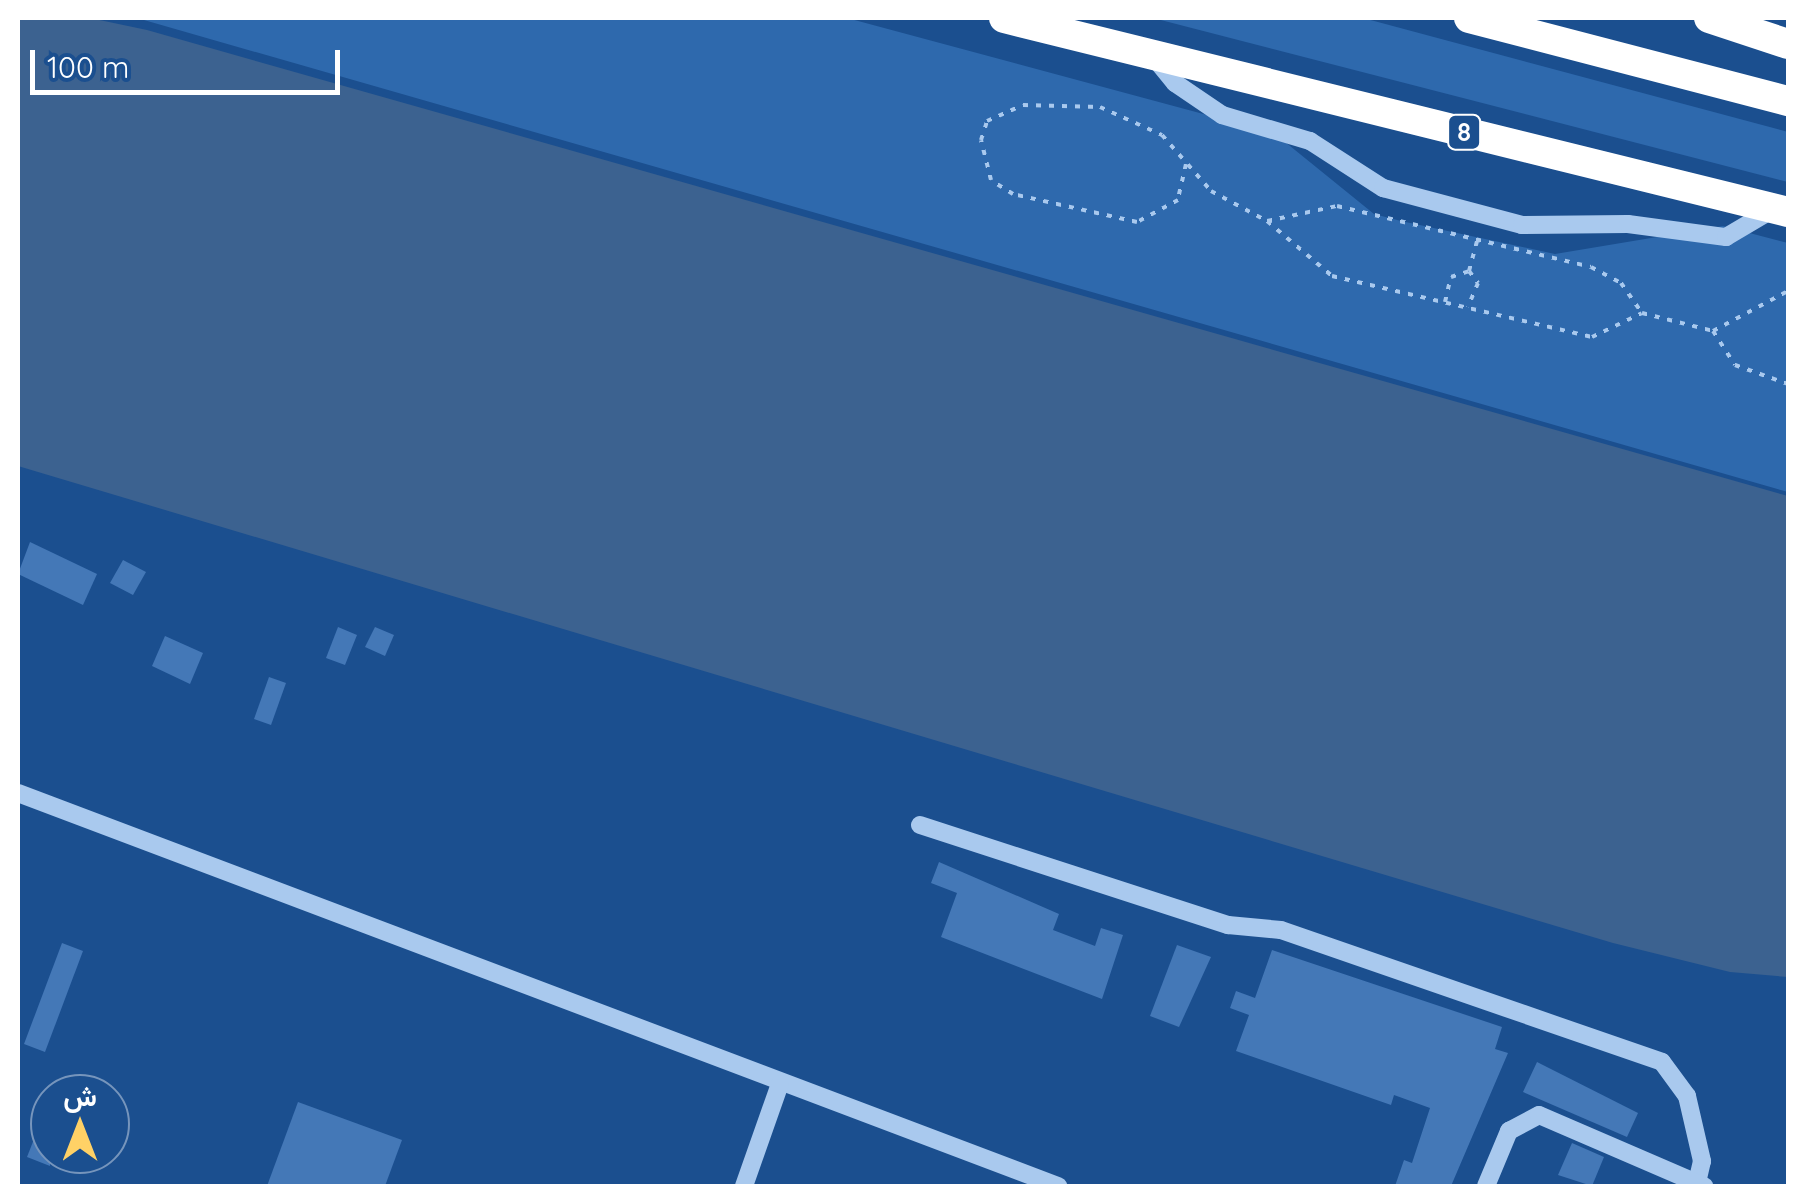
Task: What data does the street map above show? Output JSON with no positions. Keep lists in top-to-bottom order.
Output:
{
  "streets": {
    "highway": ["8"]
  },
  "scale_bar": "100 m",
  "north": "top"
}
